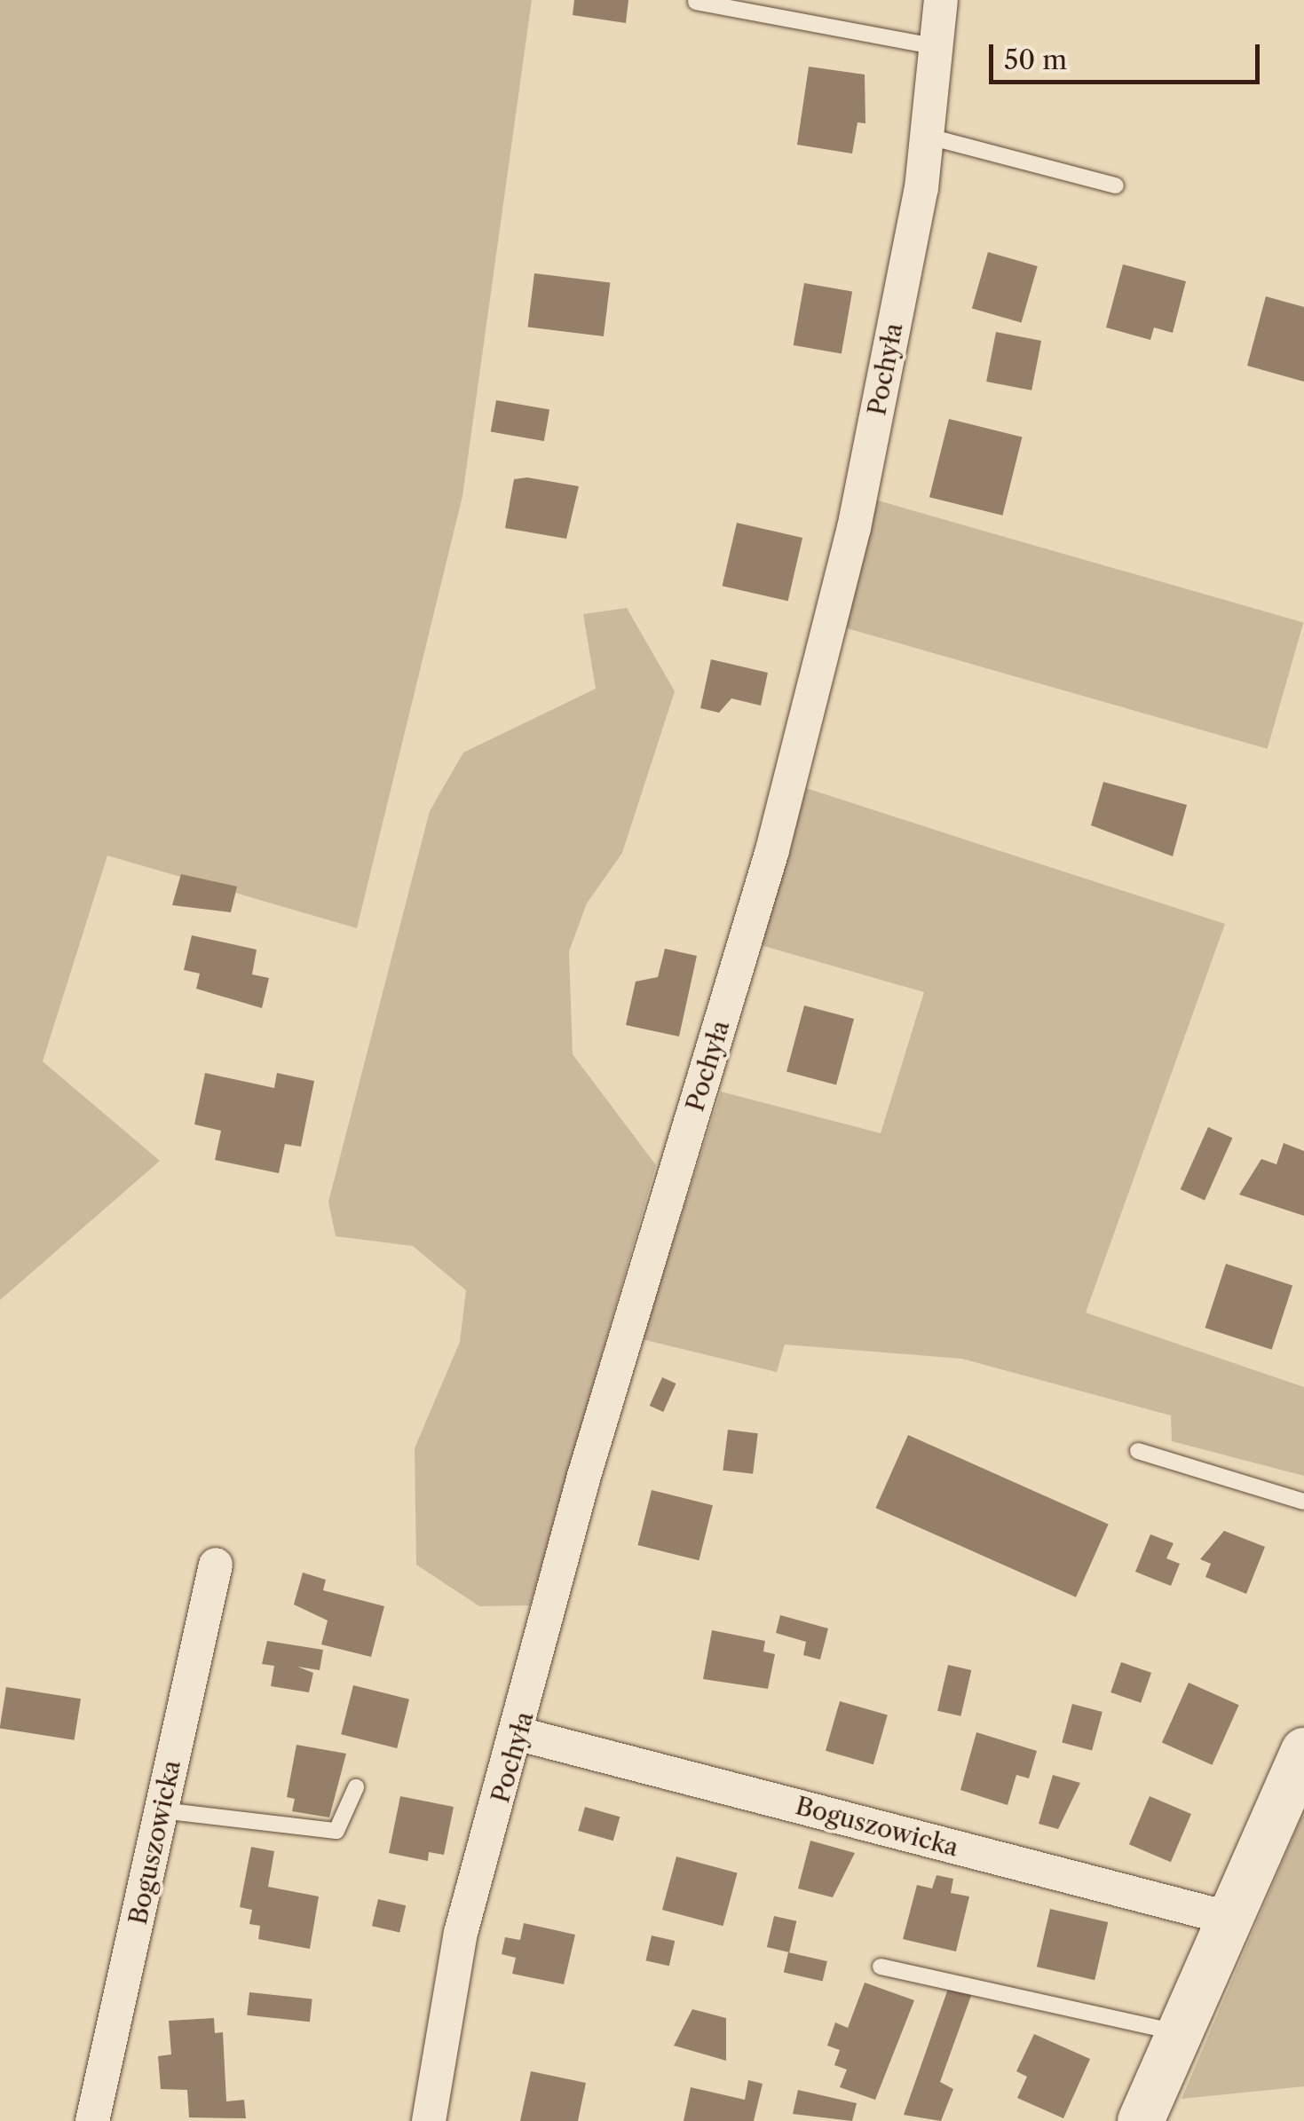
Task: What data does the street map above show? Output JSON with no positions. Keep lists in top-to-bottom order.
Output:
{
  "streets": {
    "street": ["Pochyła", "Boguszowicka"]
  },
  "crossings": [
    ["Pochyła", "Boguszowicka"]
  ],
  "scale_bar": "50 m"
}
